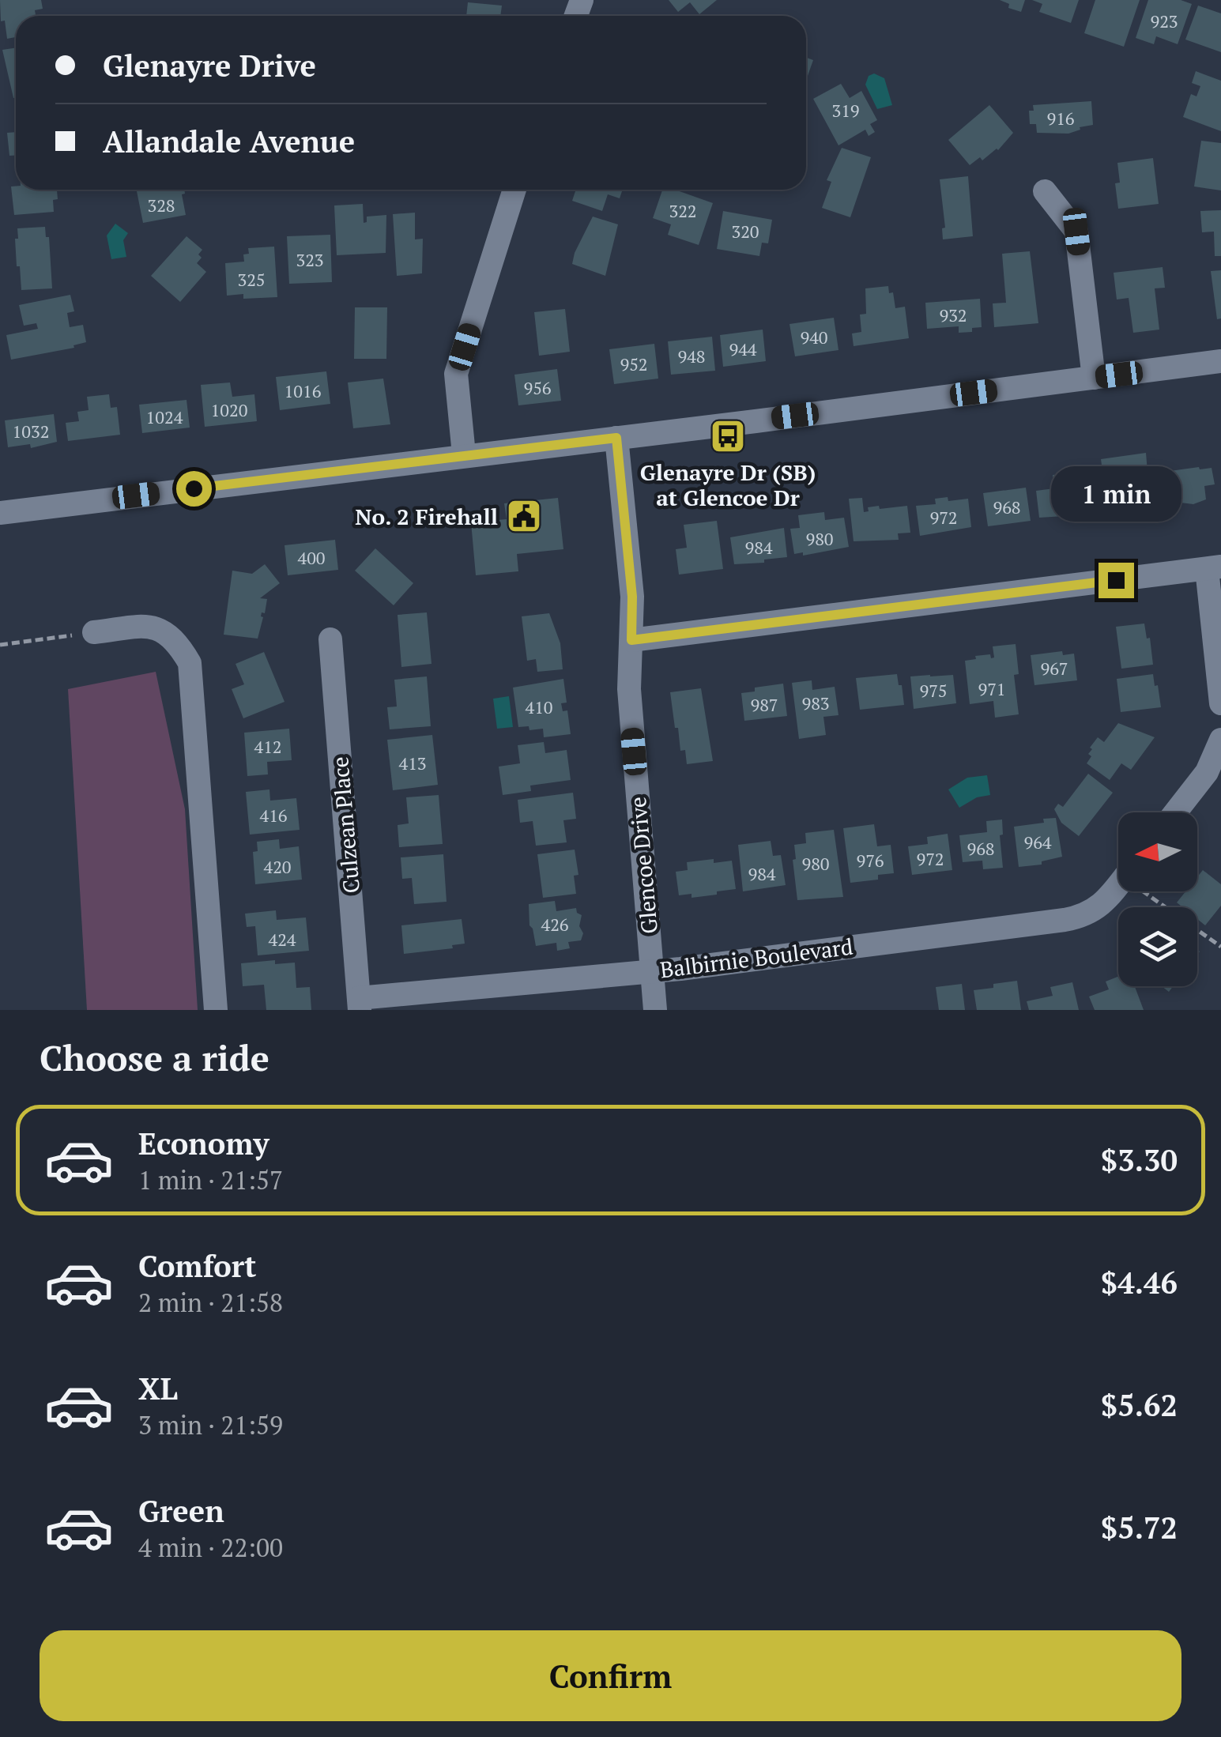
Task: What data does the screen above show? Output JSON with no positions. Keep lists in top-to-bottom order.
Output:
{
  "streets": {
    "street": ["Culzean Place", "Glencoe Drive", "Balbirnie Boulevard"]
  },
  "crossings": [
    ["Culzean Place", "Balbirnie Boulevard"],
    ["Glencoe Drive", "Balbirnie Boulevard"]
  ],
  "places": {
    "bus stop": ["Glenayre Dr (SB) at Glencoe Dr"],
    "public building": ["No. 2 Firehall"]
  },
  "house_numbers": [
    "923",
    "319",
    "916",
    "328",
    "322",
    "320",
    "323",
    "325",
    "932",
    "940",
    "944",
    "948",
    "952",
    "956",
    "1016",
    "1020",
    "1024",
    "1032",
    "968",
    "972",
    "980",
    "984",
    "400",
    "967",
    "971",
    "975",
    "983",
    "987",
    "410",
    "412",
    "413",
    "416",
    "964",
    "968",
    "972",
    "976",
    "980",
    "420",
    "984",
    "426",
    "424"
  ],
  "north": "left",
  "page": {
    "banner": ["Glenayre Drive", "Allandale Avenue"],
    "bubble": "1 min",
    "heading": "Choose a ride",
    "list": [
      {
        "name": "Economy",
        "note": "1 min · 21:57",
        "value": "$3.30"
      },
      {
        "name": "Comfort",
        "note": "2 min · 21:58",
        "value": "$4.46"
      },
      {
        "name": "XL",
        "note": "3 min · 21:59",
        "value": "$5.62"
      },
      {
        "name": "Green",
        "note": "4 min · 22:00",
        "value": "$5.72"
      }
    ],
    "buttons": "Confirm"
  }
}
